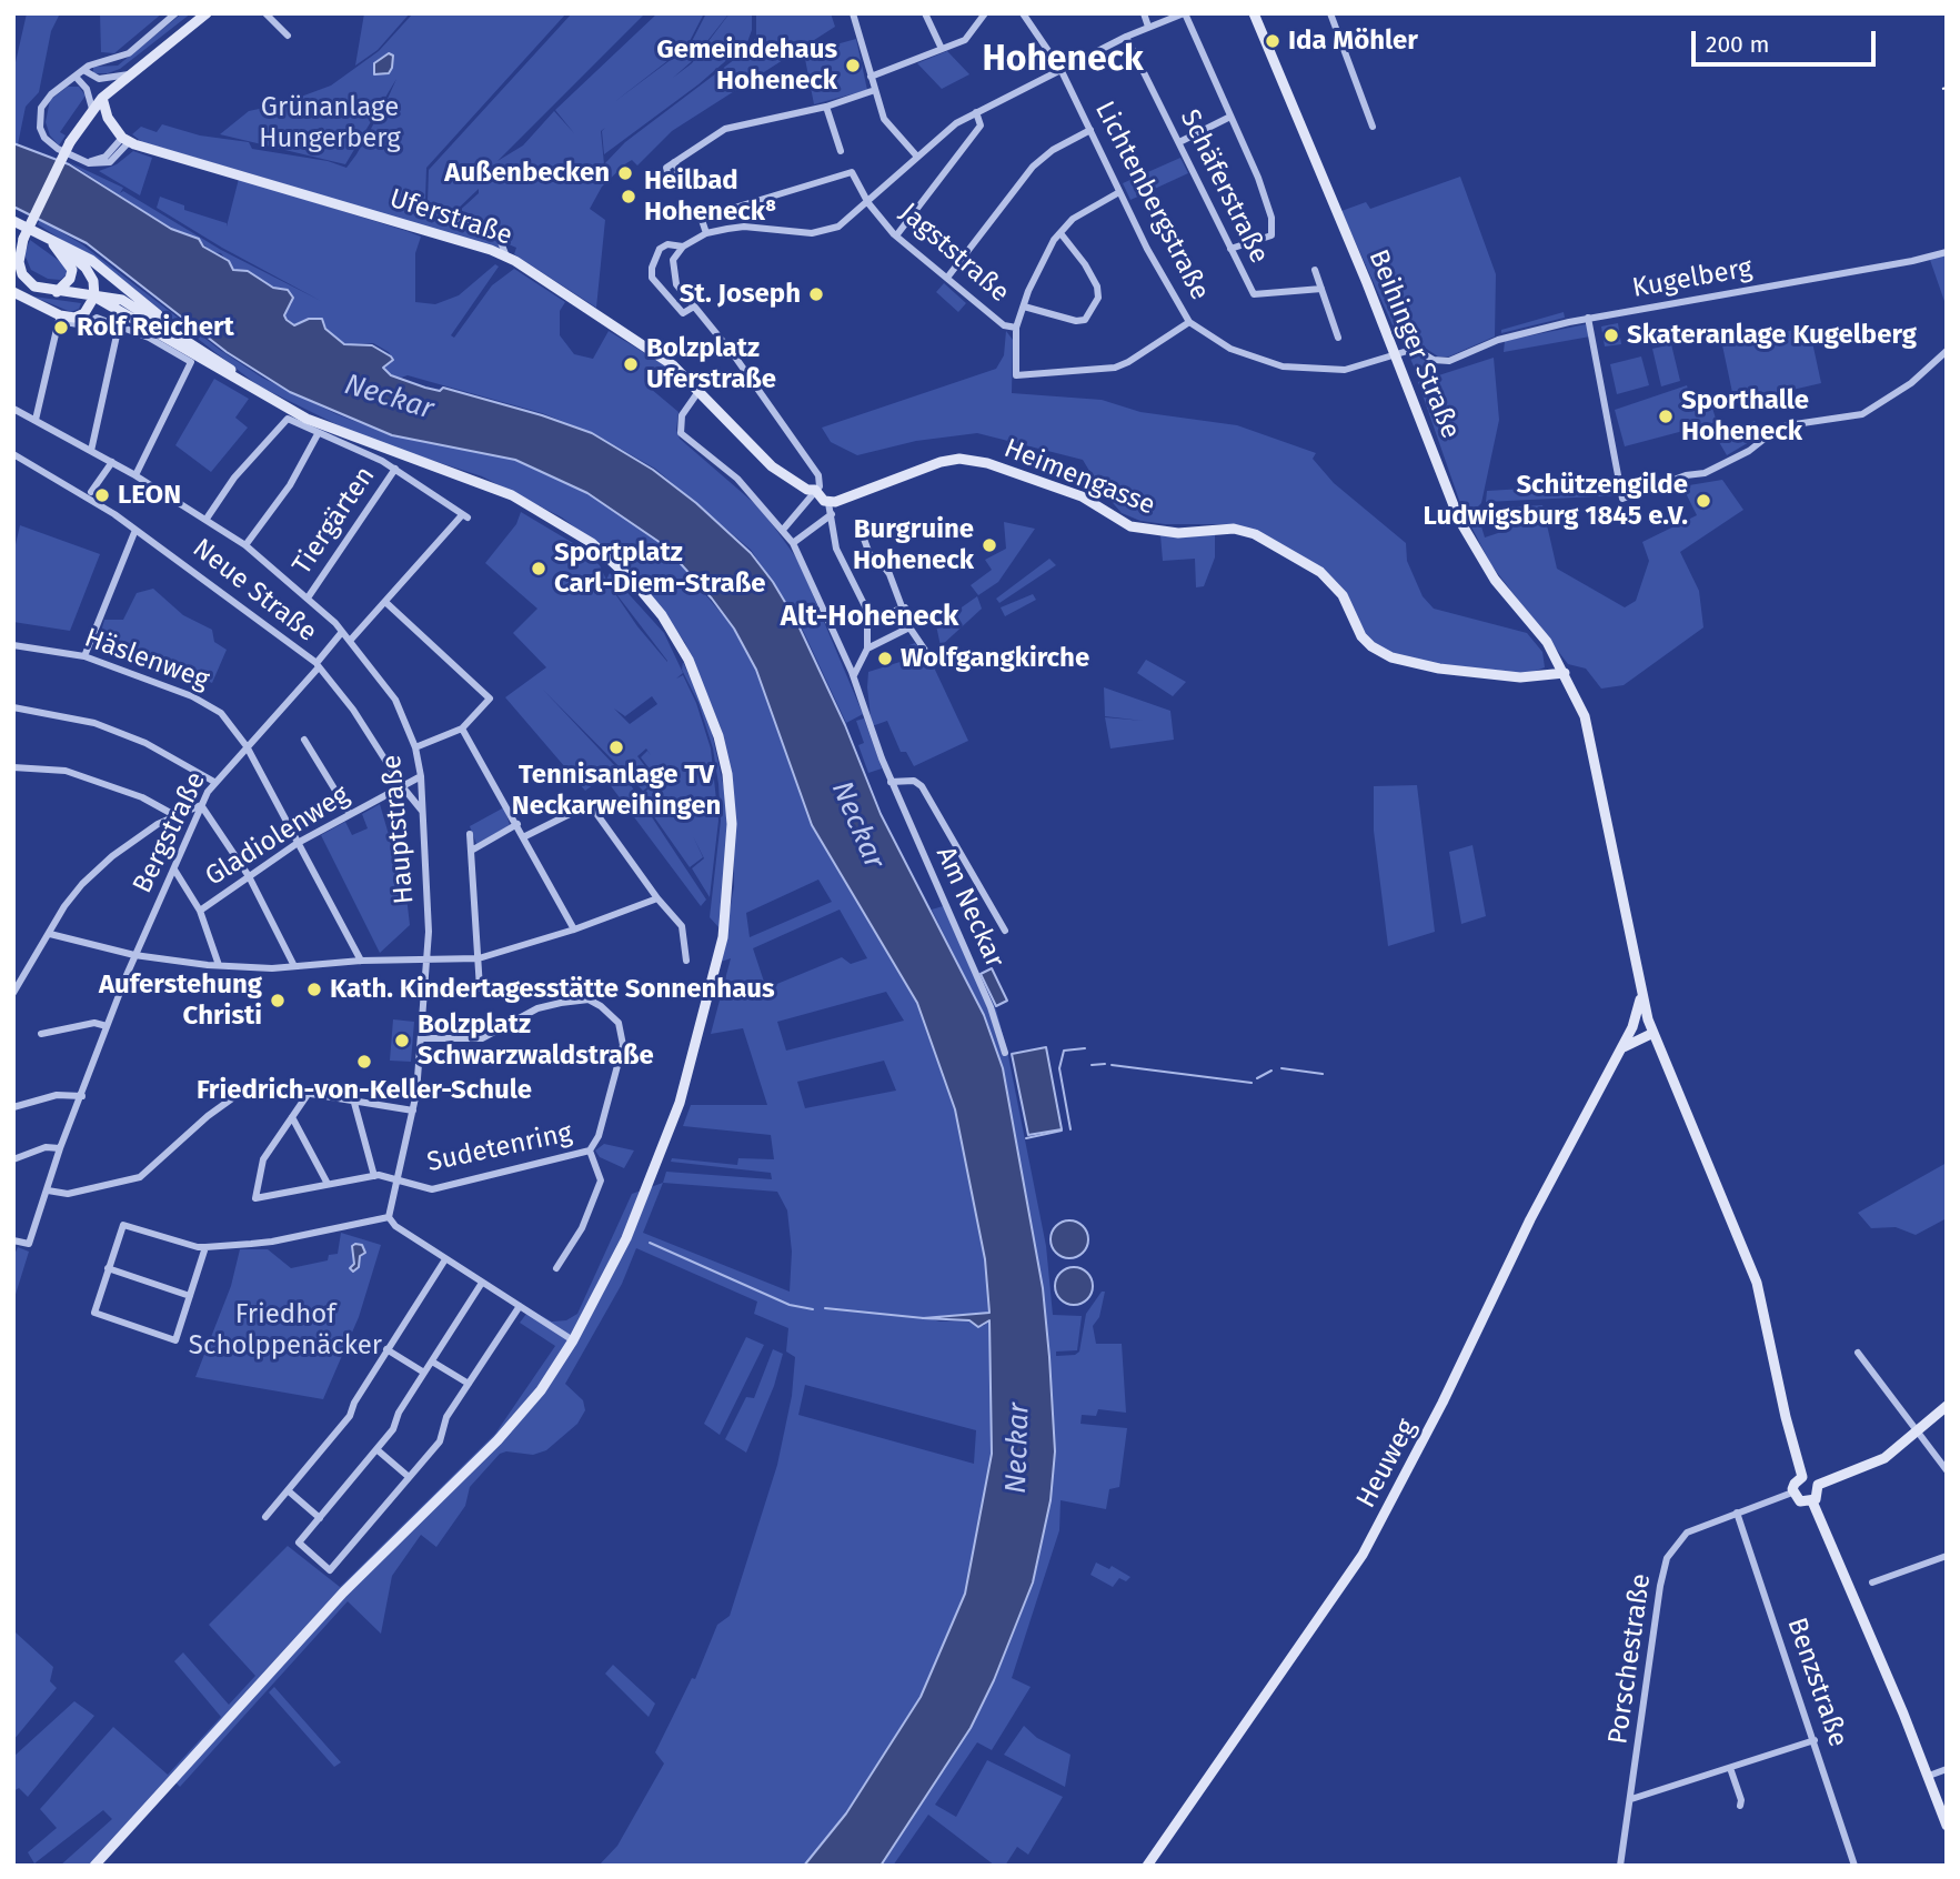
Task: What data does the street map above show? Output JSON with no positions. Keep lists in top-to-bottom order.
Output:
{
  "streets": {
    "main road": [
      "Uferstraße",
      "Beihinger Straße",
      "Heimengasse",
      "Heuweg"
    ],
    "street": [
      "Schäferstraße",
      "Lichtenbergstraße",
      "Jagststraße",
      "Kugelberg",
      "Tiergärten",
      "Neue Straße",
      "Häslenweg",
      "Hauptstraße",
      "Bergstraße",
      "Gladiolenweg",
      "Am Neckar",
      "Sudetenring",
      "Porschestraße",
      "Benzstraße"
    ]
  },
  "crossings": [
    ["Lichtenbergstraße", "Kugelberg"],
    ["Lichtenbergstraße", "Beihinger Straße"],
    ["Uferstraße", "Am Neckar"],
    ["Kugelberg", "Beihinger Straße"],
    ["Beihinger Straße", "Heimengasse"],
    ["Beihinger Straße", "Heuweg"],
    ["Beihinger Straße", "Porschestraße"],
    ["Tiergärten", "Hauptstraße"],
    ["Neue Straße", "Hauptstraße"],
    ["Neue Straße", "Bergstraße"],
    ["Neue Straße", "Gladiolenweg"],
    ["Häslenweg", "Bergstraße"],
    ["Häslenweg", "Gladiolenweg"],
    ["Hauptstraße", "Bergstraße"],
    ["Hauptstraße", "Gladiolenweg"],
    ["Hauptstraße", "Sudetenring"],
    ["Porschestraße", "Benzstraße"]
  ],
  "districts": ["Hoheneck", "Alt-Hoheneck"],
  "water": ["Neckar"],
  "parks": ["Grünanlage Hungerberg", "Friedhof Scholppenäcker"],
  "places": [
    "Ida Möhler",
    "Gemeindehaus Hoheneck",
    "Außenbecken",
    "Heilbad Hoheneck⁸",
    "St. Joseph",
    "Rolf Reichert",
    "Skateranlage Kugelberg",
    "Bolzplatz Uferstraße",
    "Sporthalle Hoheneck",
    "LEON",
    "Schützengilde Ludwigsburg 1845 e.V.",
    "Burgruine Hoheneck",
    "Sportplatz Carl-Diem-Straße",
    "Wolfgangkirche",
    "Tennisanlage TV Neckarweihingen",
    "Kath. Kindertagesstätte Sonnenhaus",
    "Auferstehung Christi",
    "Bolzplatz Schwarzwaldstraße",
    "Friedrich-von-Keller-Schule"
  ],
  "scale_bar": "200 m"
}
